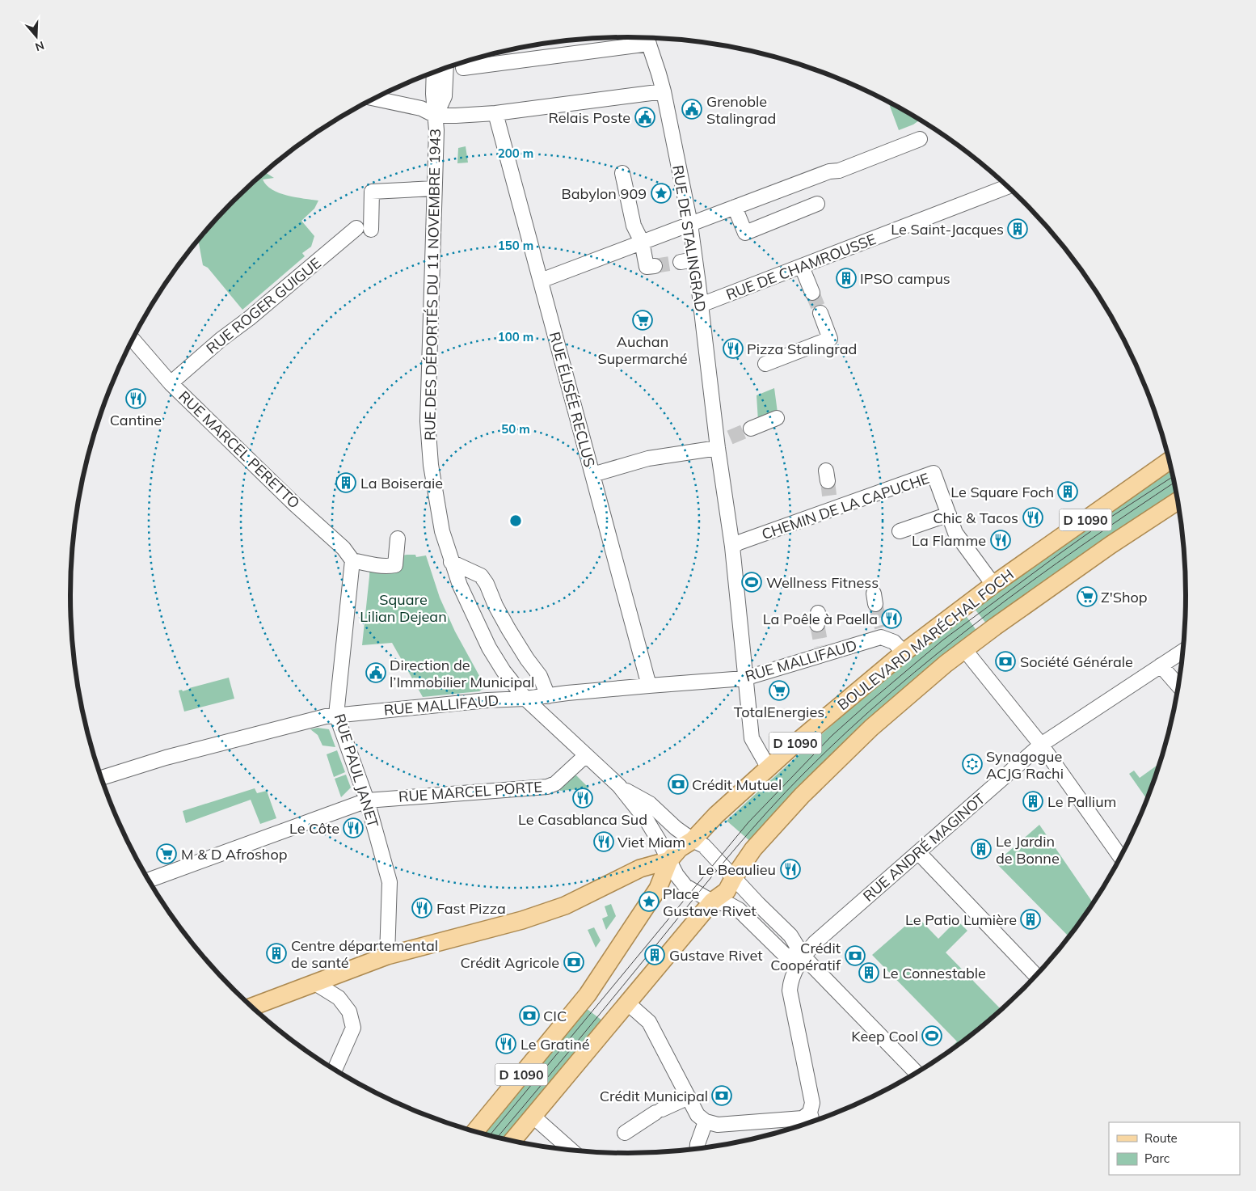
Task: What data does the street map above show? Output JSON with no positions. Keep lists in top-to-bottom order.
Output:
{
  "streets": {
    "main road": ["D 1090", "BOULEVARD MARÉCHAL FOCH"],
    "street": [
      "RUE DE STALINGRAD",
      "RUE DE CHAMROUSSE",
      "RUE DES DÉPORTÉS DU 11 NOVEMBRE 1943",
      "RUE ROGER GUIGUE",
      "RUE ÉLISÉE RECLUS",
      "RUE MARCEL PERETTO",
      "CHEMIN DE LA CAPUCHE",
      "RUE MALLIFAUD",
      "RUE PAUL JANET",
      "RUE MARCEL PORTE",
      "RUE ANDRÉ MAGINOT"
    ]
  },
  "crossings": [
    ["RUE DE STALINGRAD", "RUE DE CHAMROUSSE"],
    ["RUE DE STALINGRAD", "CHEMIN DE LA CAPUCHE"],
    ["RUE DE STALINGRAD", "BOULEVARD MARÉCHAL FOCH"],
    ["RUE DE STALINGRAD", "RUE MALLIFAUD"],
    ["RUE DES DÉPORTÉS DU 11 NOVEMBRE 1943", "RUE MALLIFAUD"],
    ["RUE DES DÉPORTÉS DU 11 NOVEMBRE 1943", "RUE MARCEL PORTE"],
    ["RUE ROGER GUIGUE", "RUE MARCEL PERETTO"],
    ["RUE ÉLISÉE RECLUS", "RUE MALLIFAUD"],
    ["RUE MARCEL PERETTO", "RUE PAUL JANET"],
    ["CHEMIN DE LA CAPUCHE", "BOULEVARD MARÉCHAL FOCH"],
    ["D 1090", "BOULEVARD MARÉCHAL FOCH"],
    ["BOULEVARD MARÉCHAL FOCH", "RUE MALLIFAUD"],
    ["RUE MALLIFAUD", "RUE PAUL JANET"],
    ["RUE PAUL JANET", "RUE MARCEL PORTE"]
  ],
  "parks": ["Square Lilian Dejean"],
  "places": {
    "public building": ["Grenoble Stalingrad", "Relais Poste", "Direction de l’Immobilier Municipal"],
    "place": ["Babylon 909", "Place Gustave Rivet"],
    "building": [
      "Le Saint-Jacques",
      "IPSO campus",
      "La Boiseraie",
      "Le Square Foch",
      "Le Pallium",
      "Le Jardin de Bonne",
      "Le Patio Lumière",
      "Centre départemental de santé",
      "Gustave Rivet",
      "Le Connestable"
    ],
    "supermarket": [
      "Auchan Supermarché",
      "Z'Shop",
      "TotalEnergies",
      "M & D Afroshop"
    ],
    "restaurant": [
      "Pizza Stalingrad",
      "Cantine",
      "Chic & Tacos",
      "La Flamme",
      "La Poêle à Paella",
      "Le Casablanca Sud",
      "Le Côte",
      "Viet Miam",
      "Le Beaulieu",
      "Fast Pizza",
      "Le Gratiné"
    ],
    "sports": ["Wellness Fitness", "Keep Cool"],
    "bank": [
      "Société Générale",
      "Crédit Mutuel",
      "Crédit Coopératif",
      "Crédit Agricole",
      "CIC",
      "Crédit Municipal"
    ],
    "synagogue": ["Synagogue ACJG Rachi"]
  },
  "legend": ["Route", "Parc"],
  "north": "bottom",
  "rings": [
    "200 m",
    "150 m",
    "100 m",
    "50 m"
  ]
}
